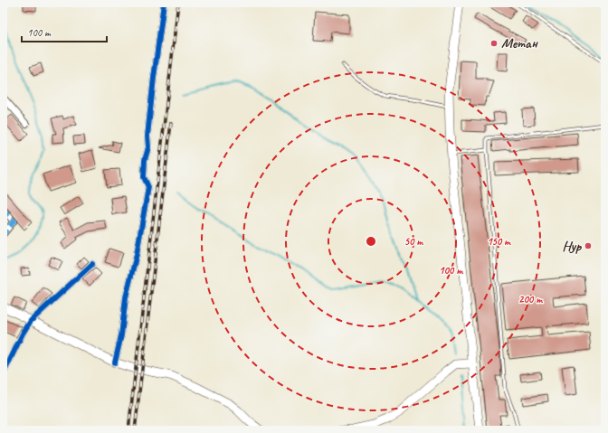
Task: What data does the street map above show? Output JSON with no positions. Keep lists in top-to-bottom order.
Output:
{
  "places": ["Метан", "Нур"],
  "scale_bar": "100 m",
  "rings": [
    "50 m",
    "150 m",
    "100 m",
    "200 m"
  ]
}
